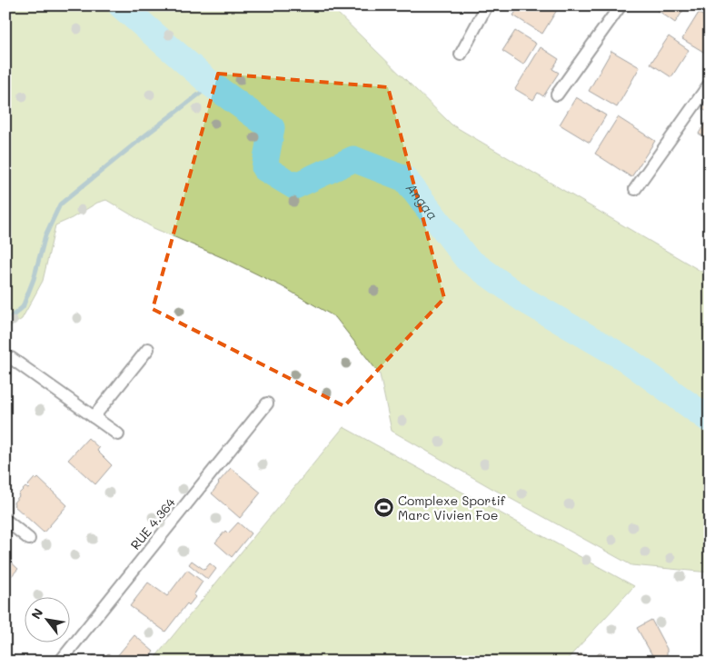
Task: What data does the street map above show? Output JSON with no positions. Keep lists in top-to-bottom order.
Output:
{
  "streets": {
    "street": ["RUE 4.364"]
  },
  "water": ["Angaa"],
  "places": {
    "sports": ["Complexe Sportif Marc Vivien Foe"]
  },
  "north": "top left"
}
